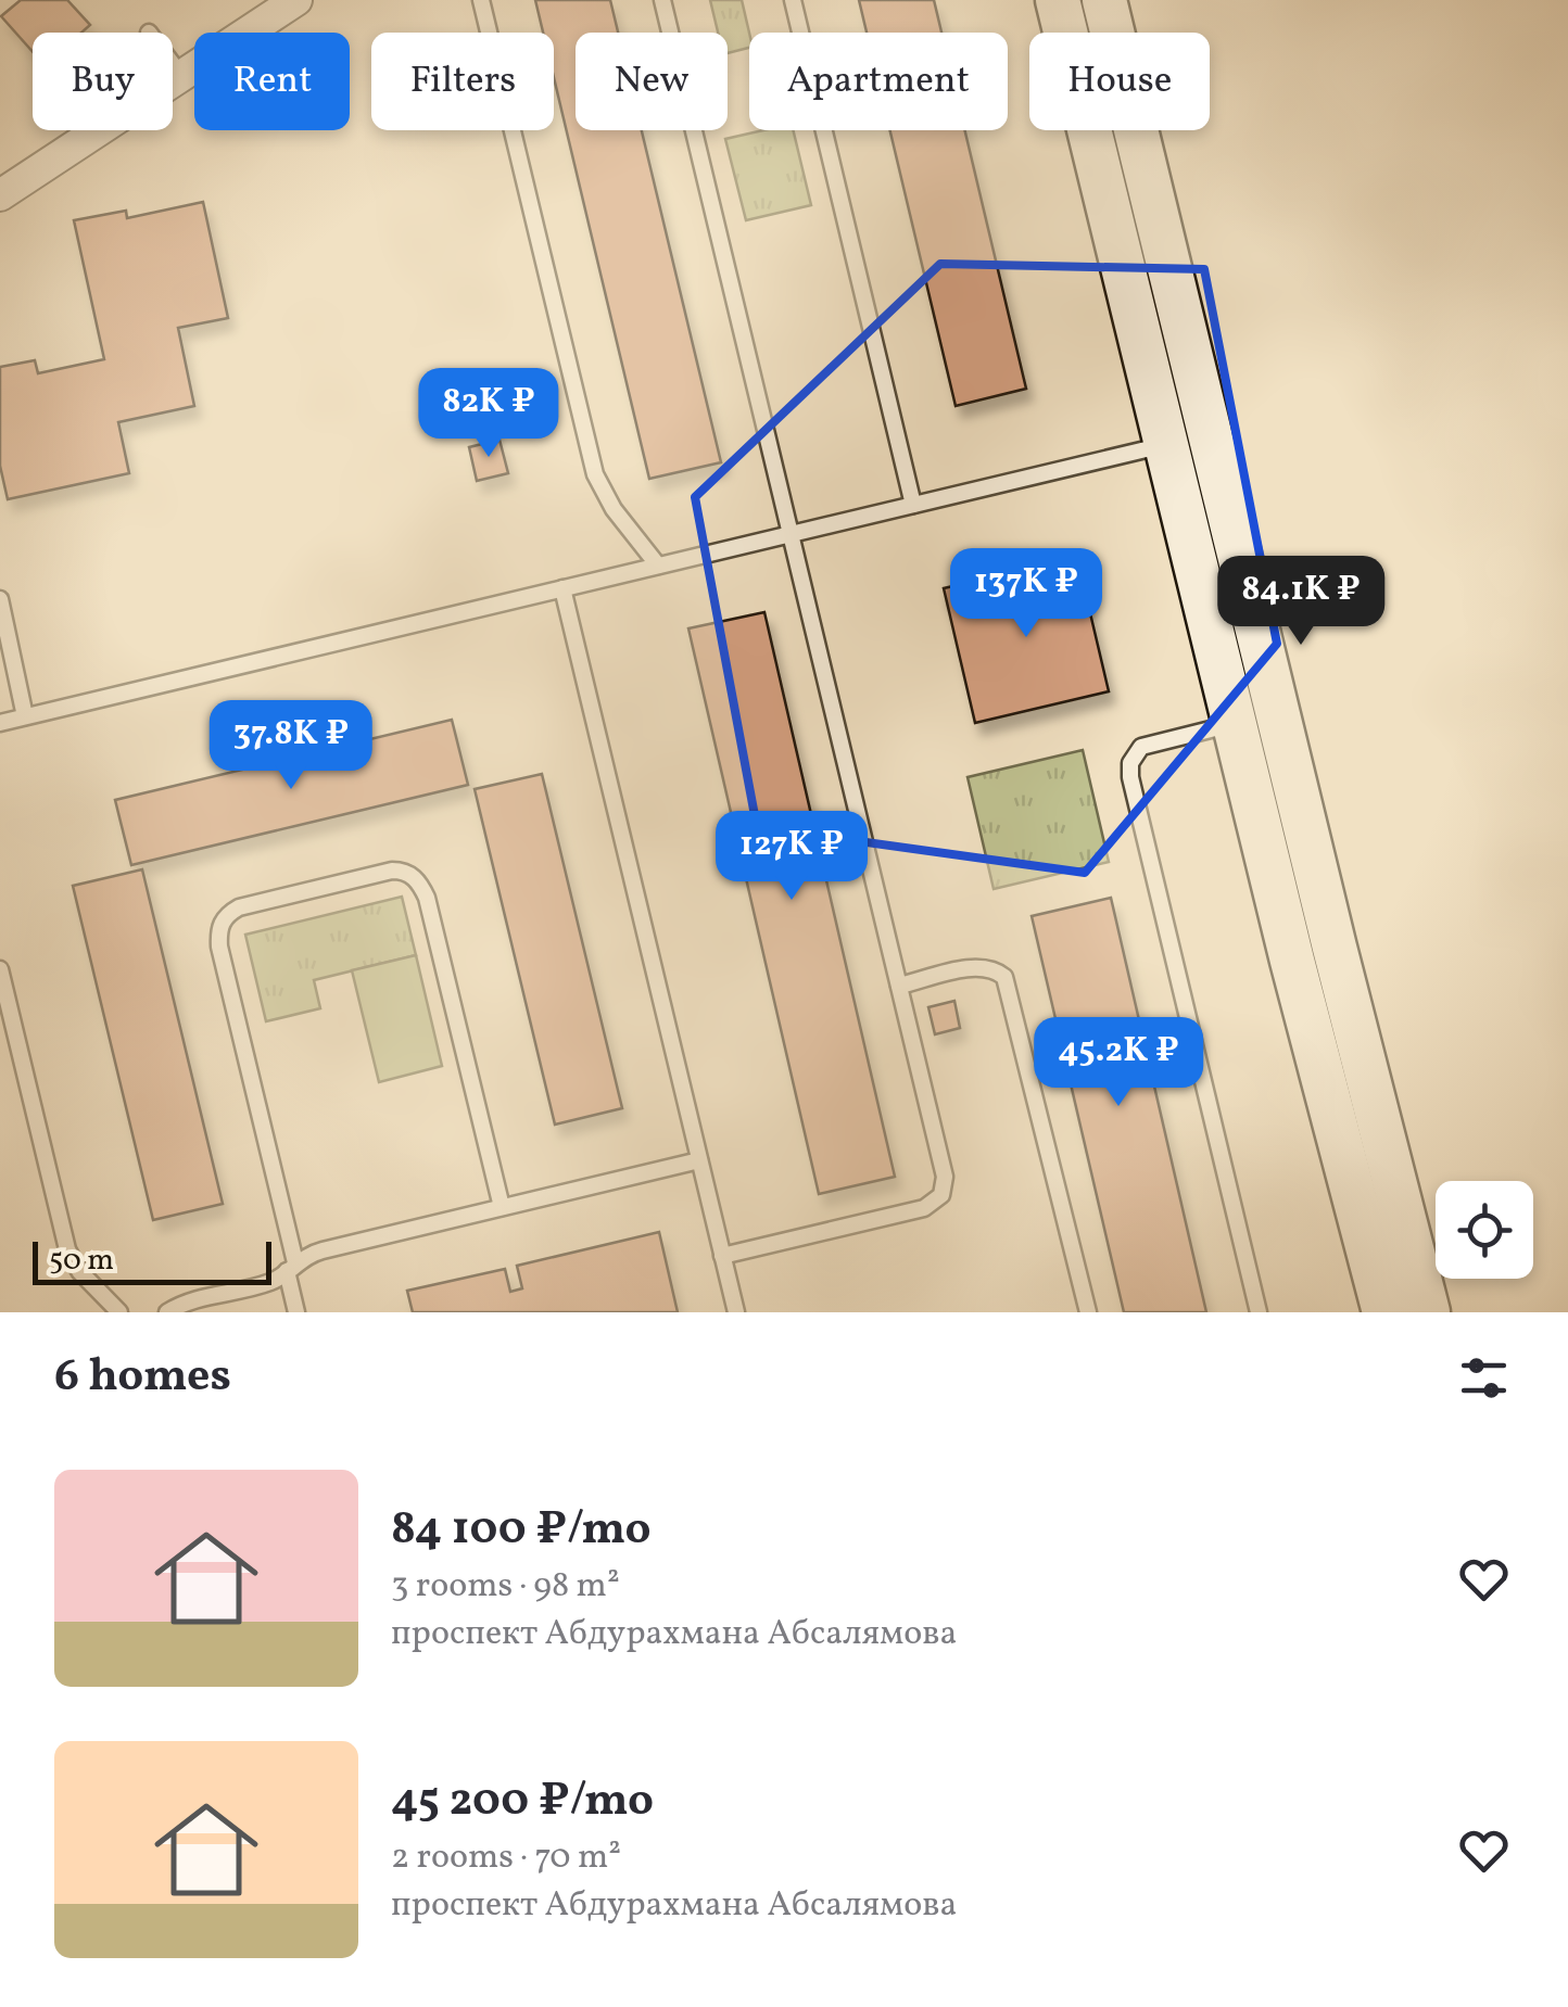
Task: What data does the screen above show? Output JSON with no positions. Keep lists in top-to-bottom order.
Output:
{
  "scale_bar": "50 m",
  "page": {
    "chip": [
      "Buy",
      "Rent",
      "Filters",
      "New",
      "Apartment",
      "House"
    ],
    "price": [
      "82K ₽",
      "137K ₽",
      "84.1K ₽",
      "37.8K ₽",
      "127K ₽",
      "45.2K ₽"
    ],
    "scale": "50 m",
    "heading": "6 homes",
    "list": [
      {
        "name": "84 100 ₽/mo",
        "note": "3 rooms · 98 m² · проспект Абдурахмана Абсалямова"
      },
      {
        "name": "45 200 ₽/mo",
        "note": "2 rooms · 70 m² · проспект Абдурахмана Абсалямова"
      }
    ]
  }
}
